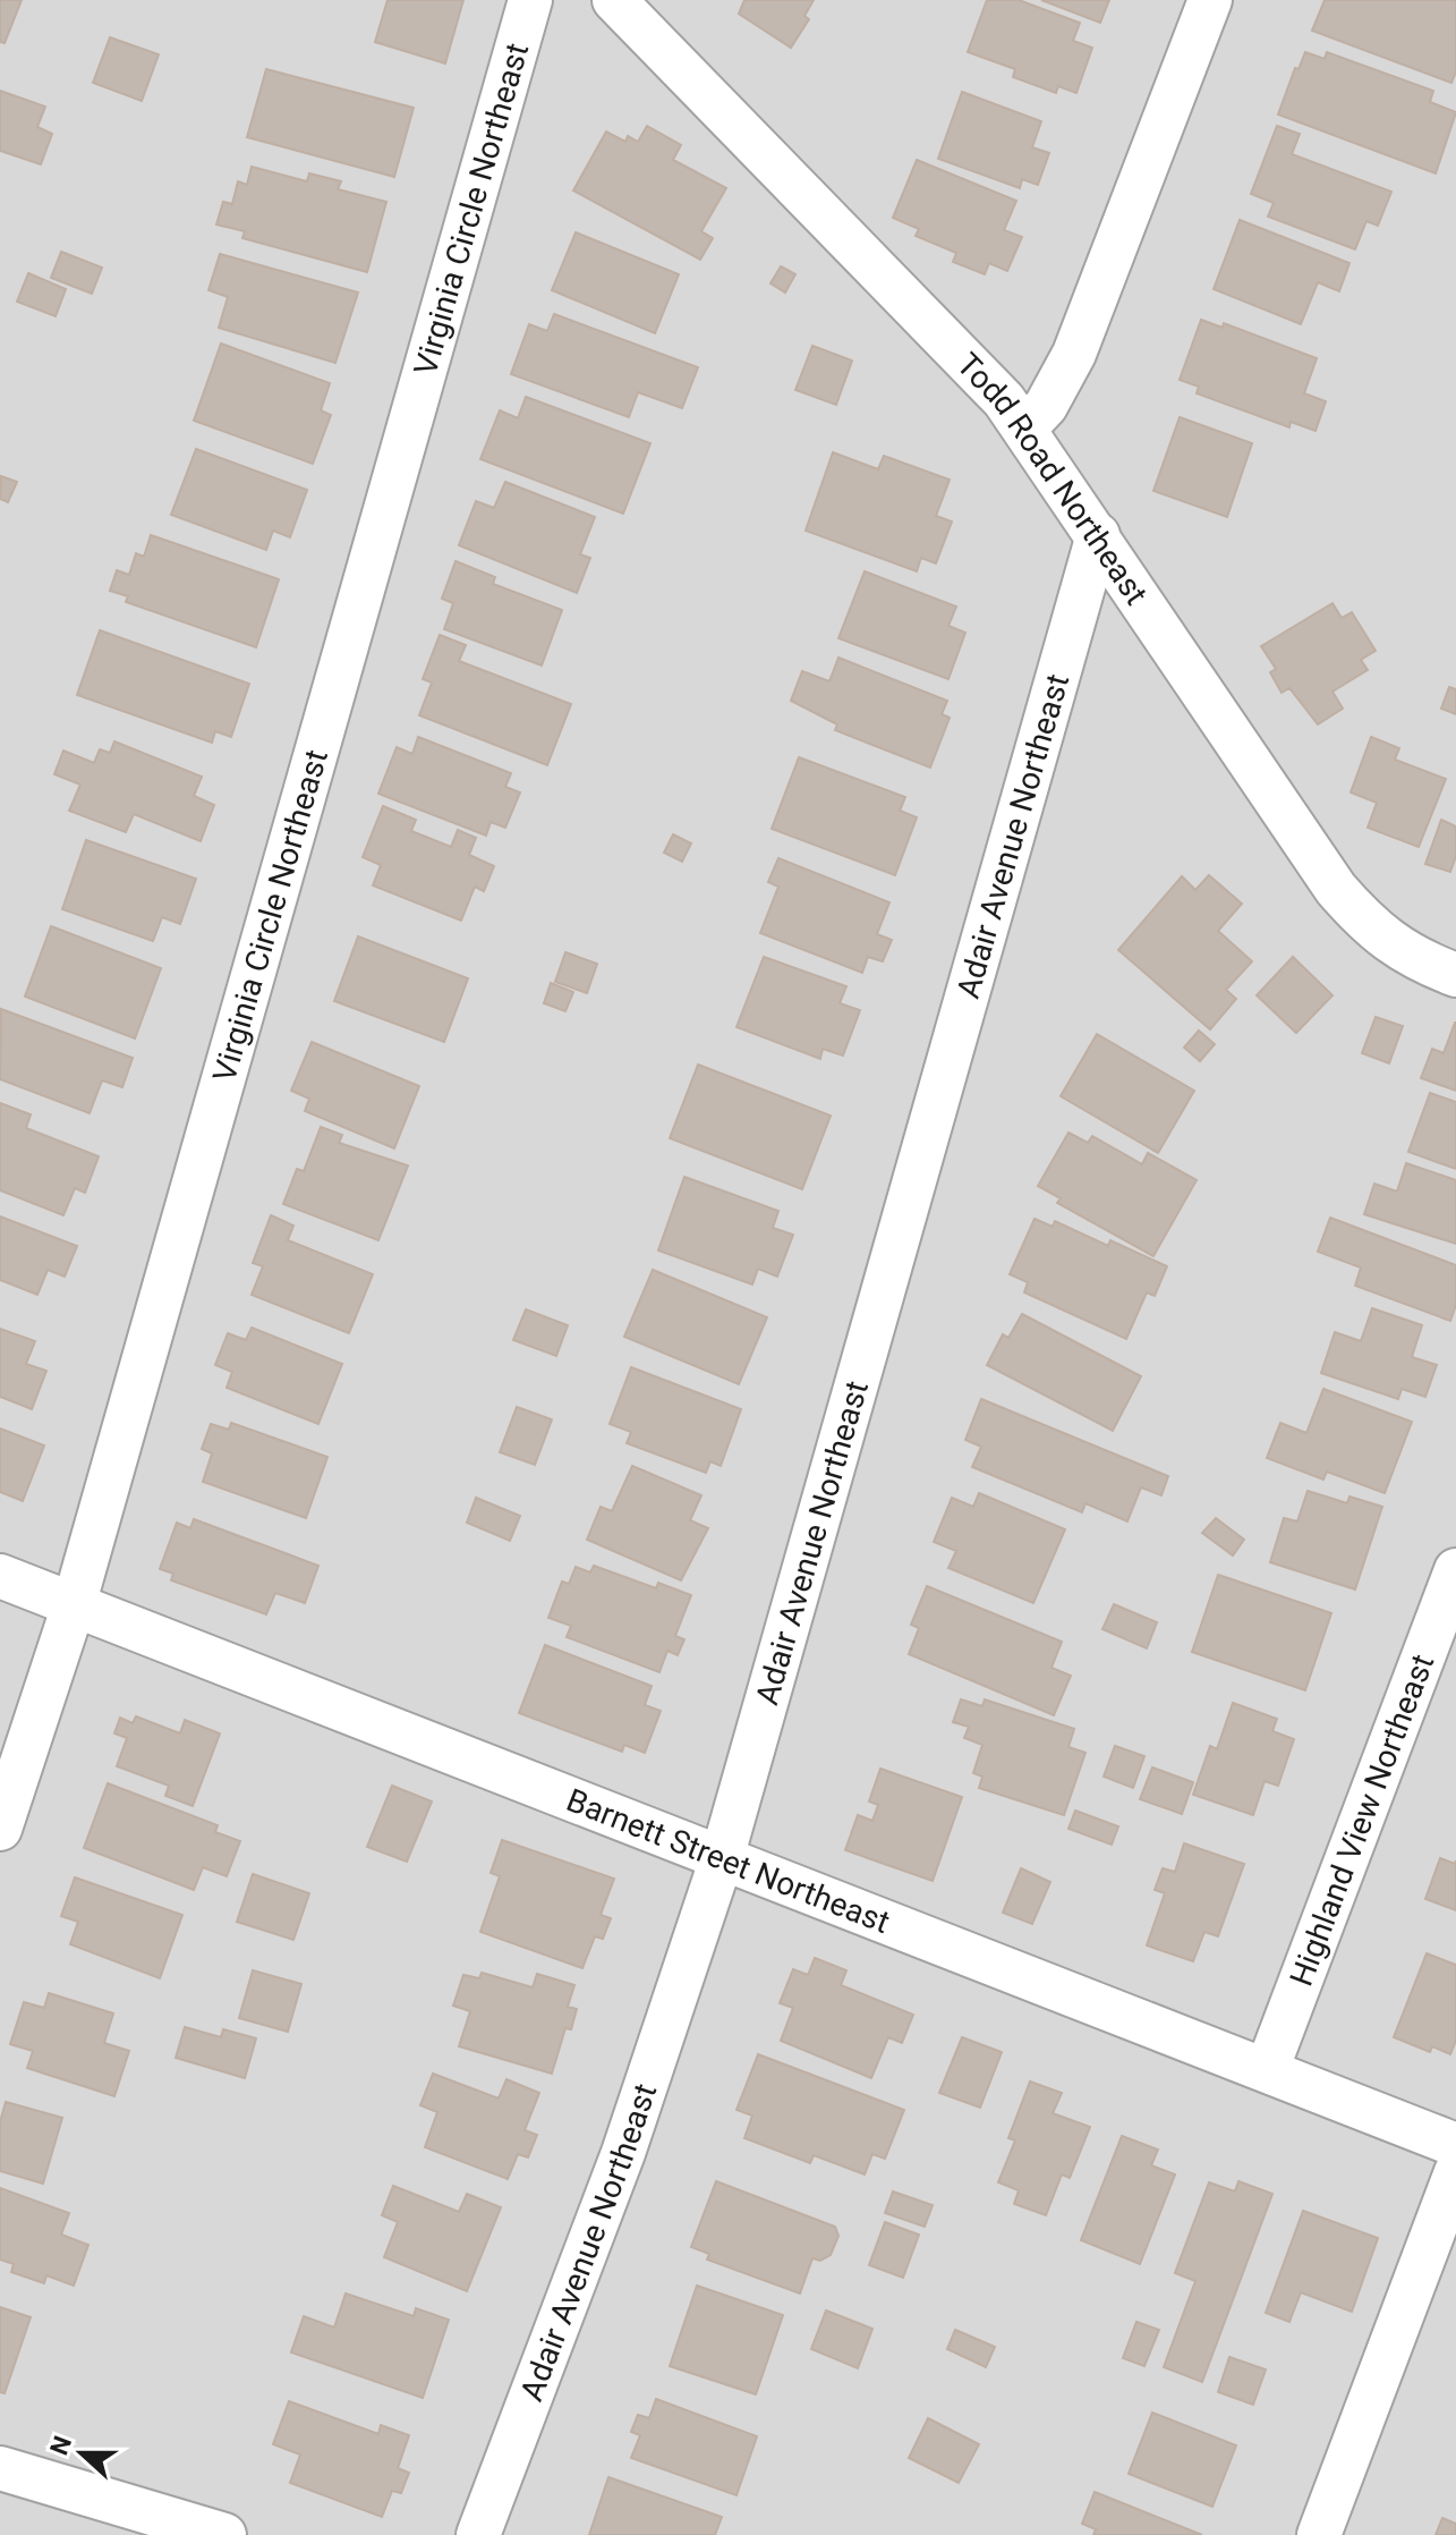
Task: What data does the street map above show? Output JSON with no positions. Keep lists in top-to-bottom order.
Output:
{
  "streets": {
    "street": [
      "Virginia Circle Northeast",
      "Todd Road Northeast",
      "Adair Avenue Northeast",
      "Highland View Northeast",
      "Barnett Street Northeast"
    ]
  },
  "crossings": [
    ["Virginia Circle Northeast", "Barnett Street Northeast"],
    ["Todd Road Northeast", "Adair Avenue Northeast"],
    ["Adair Avenue Northeast", "Barnett Street Northeast"],
    ["Highland View Northeast", "Barnett Street Northeast"]
  ],
  "north": "left"
}
